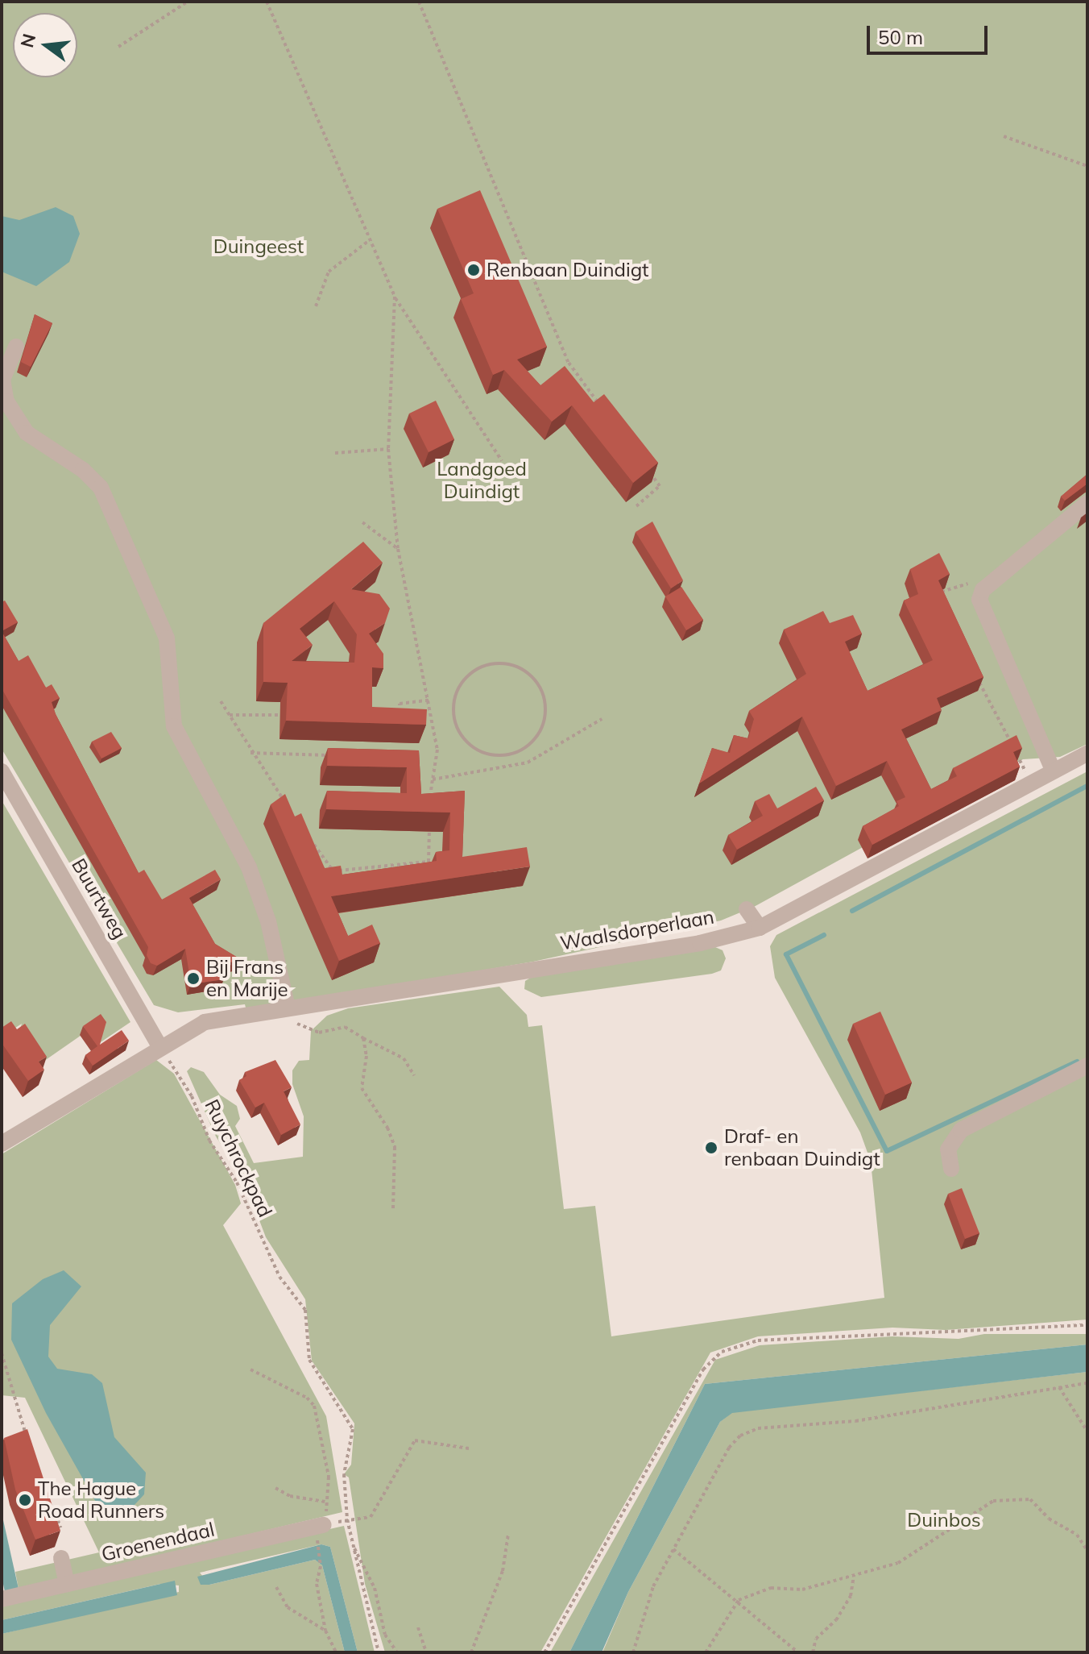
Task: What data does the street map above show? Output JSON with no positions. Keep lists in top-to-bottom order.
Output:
{
  "streets": {
    "street": ["Buurtweg", "Waalsdorperlaan", "Groenendaal"],
    "path": ["Ruychrockpad"]
  },
  "crossings": [
    ["Buurtweg", "Waalsdorperlaan"]
  ],
  "parks": ["Duingeest", "Landgoed Duindigt", "Duinbos"],
  "places": [
    "Renbaan Duindigt",
    "Bij Frans en Marije",
    "Draf- en renbaan Duindigt",
    "The Hague Road Runners"
  ],
  "scale_bar": "50 m",
  "north": "left"
}
